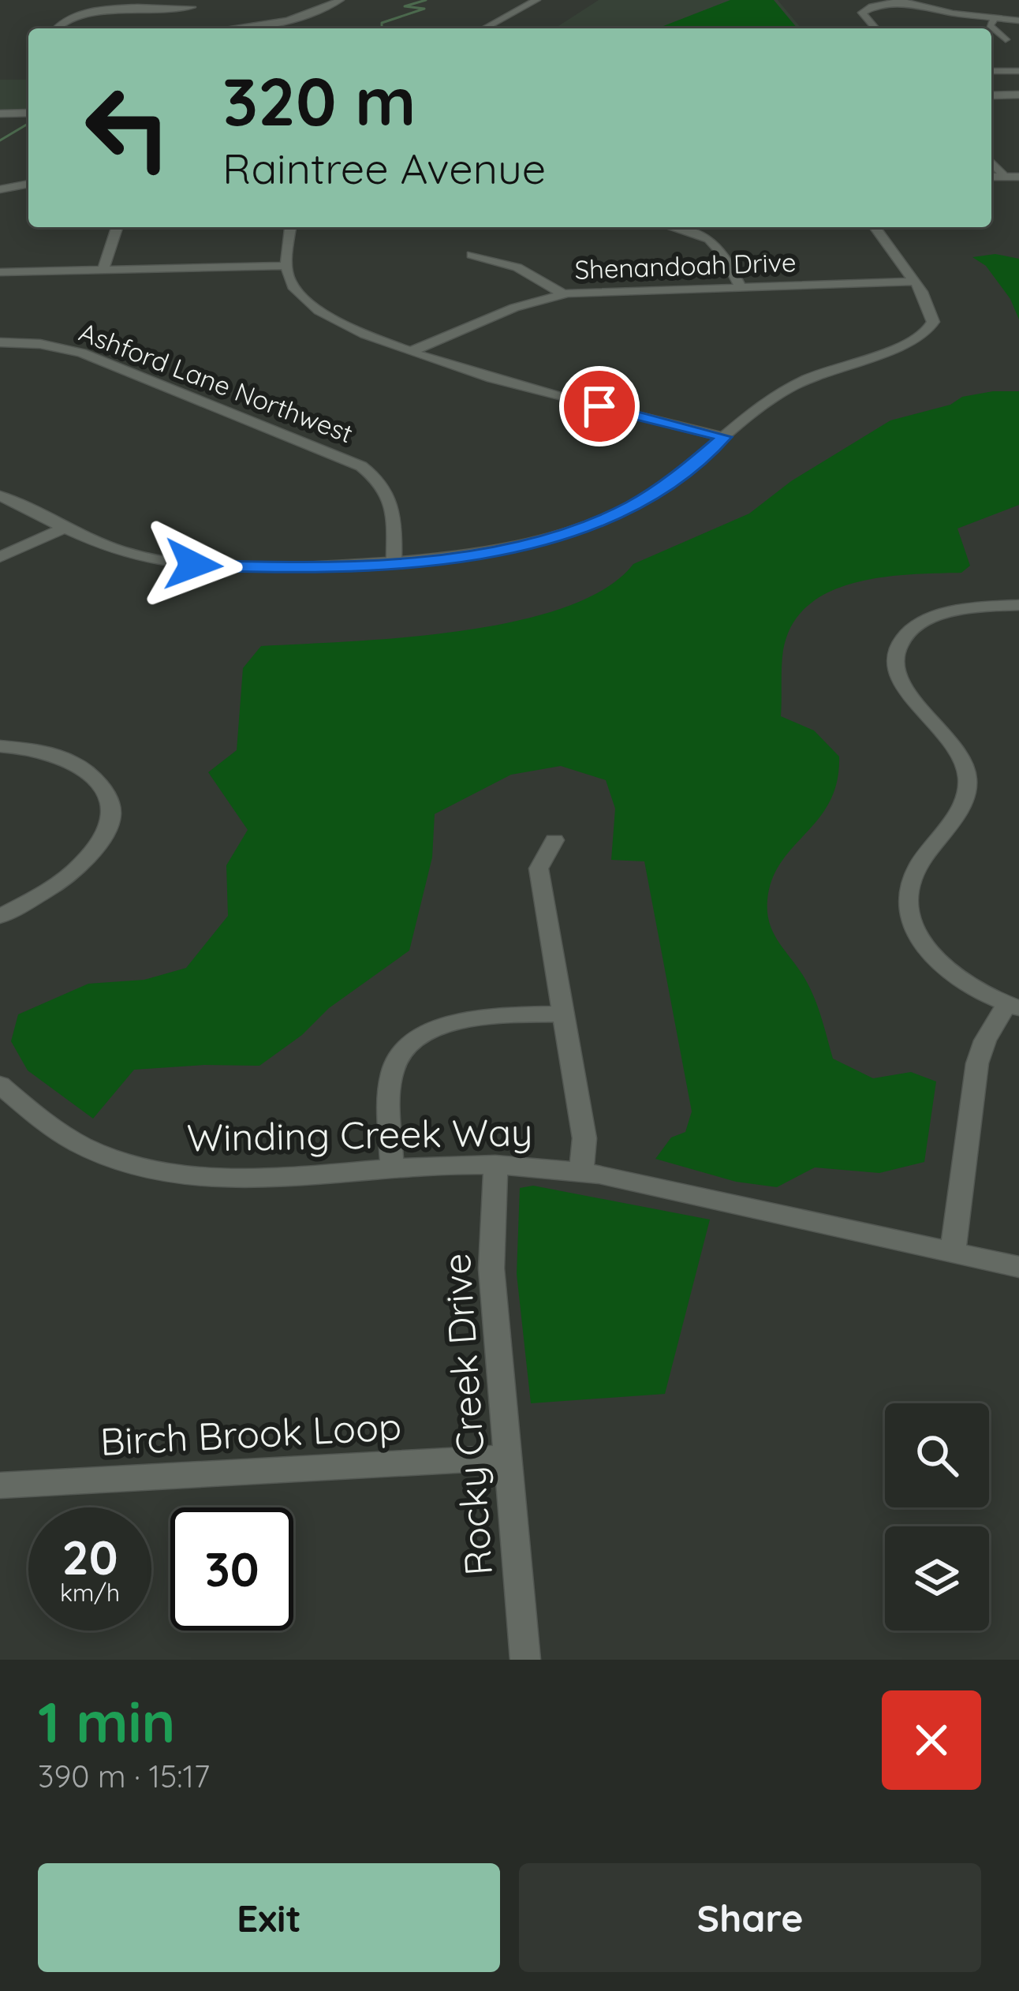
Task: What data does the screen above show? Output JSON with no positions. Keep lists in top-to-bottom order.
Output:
{
  "streets": {
    "street": [
      "Shenandoah Drive",
      "Ashford Lane Northwest",
      "Winding Creek Way",
      "Rocky Creek Drive",
      "Birch Brook Loop"
    ]
  },
  "crossings": [
    ["Winding Creek Way", "Rocky Creek Drive"],
    ["Rocky Creek Drive", "Birch Brook Loop"]
  ],
  "page": {
    "turn": ["320 m", "Raintree Avenue"],
    "speed": "20 km/h",
    "limit": "30",
    "heading": ["1 min", "390 m · 15:17"],
    "buttons": ["Exit", "Share"]
  }
}
